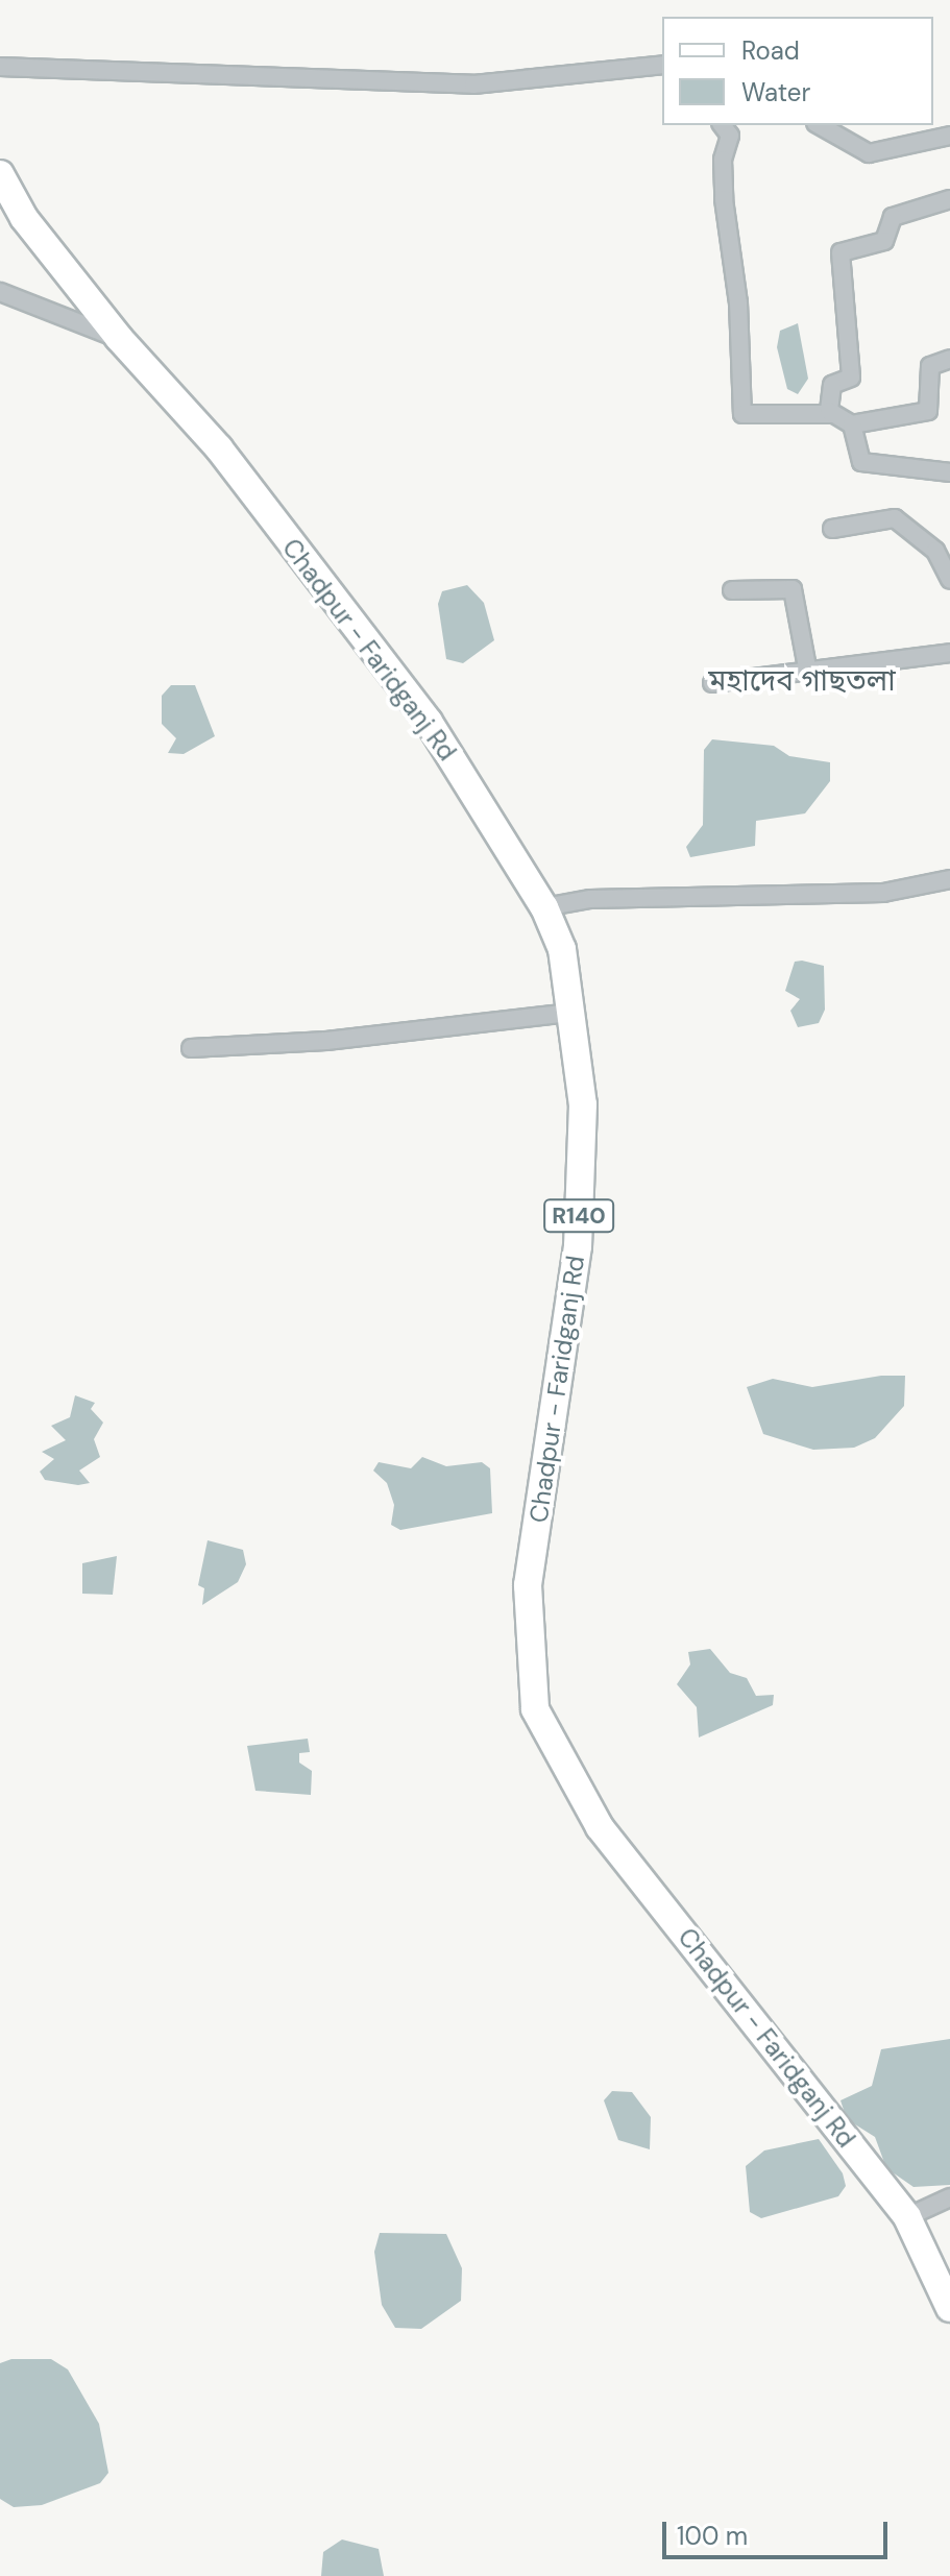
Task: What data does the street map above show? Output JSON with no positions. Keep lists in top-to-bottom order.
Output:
{
  "streets": {
    "main road": ["Chadpur - Faridganj Rd", "R140"]
  },
  "districts": ["মহাদেব গাছতলা"],
  "legend": ["Road", "Water"],
  "scale_bar": "100 m"
}
